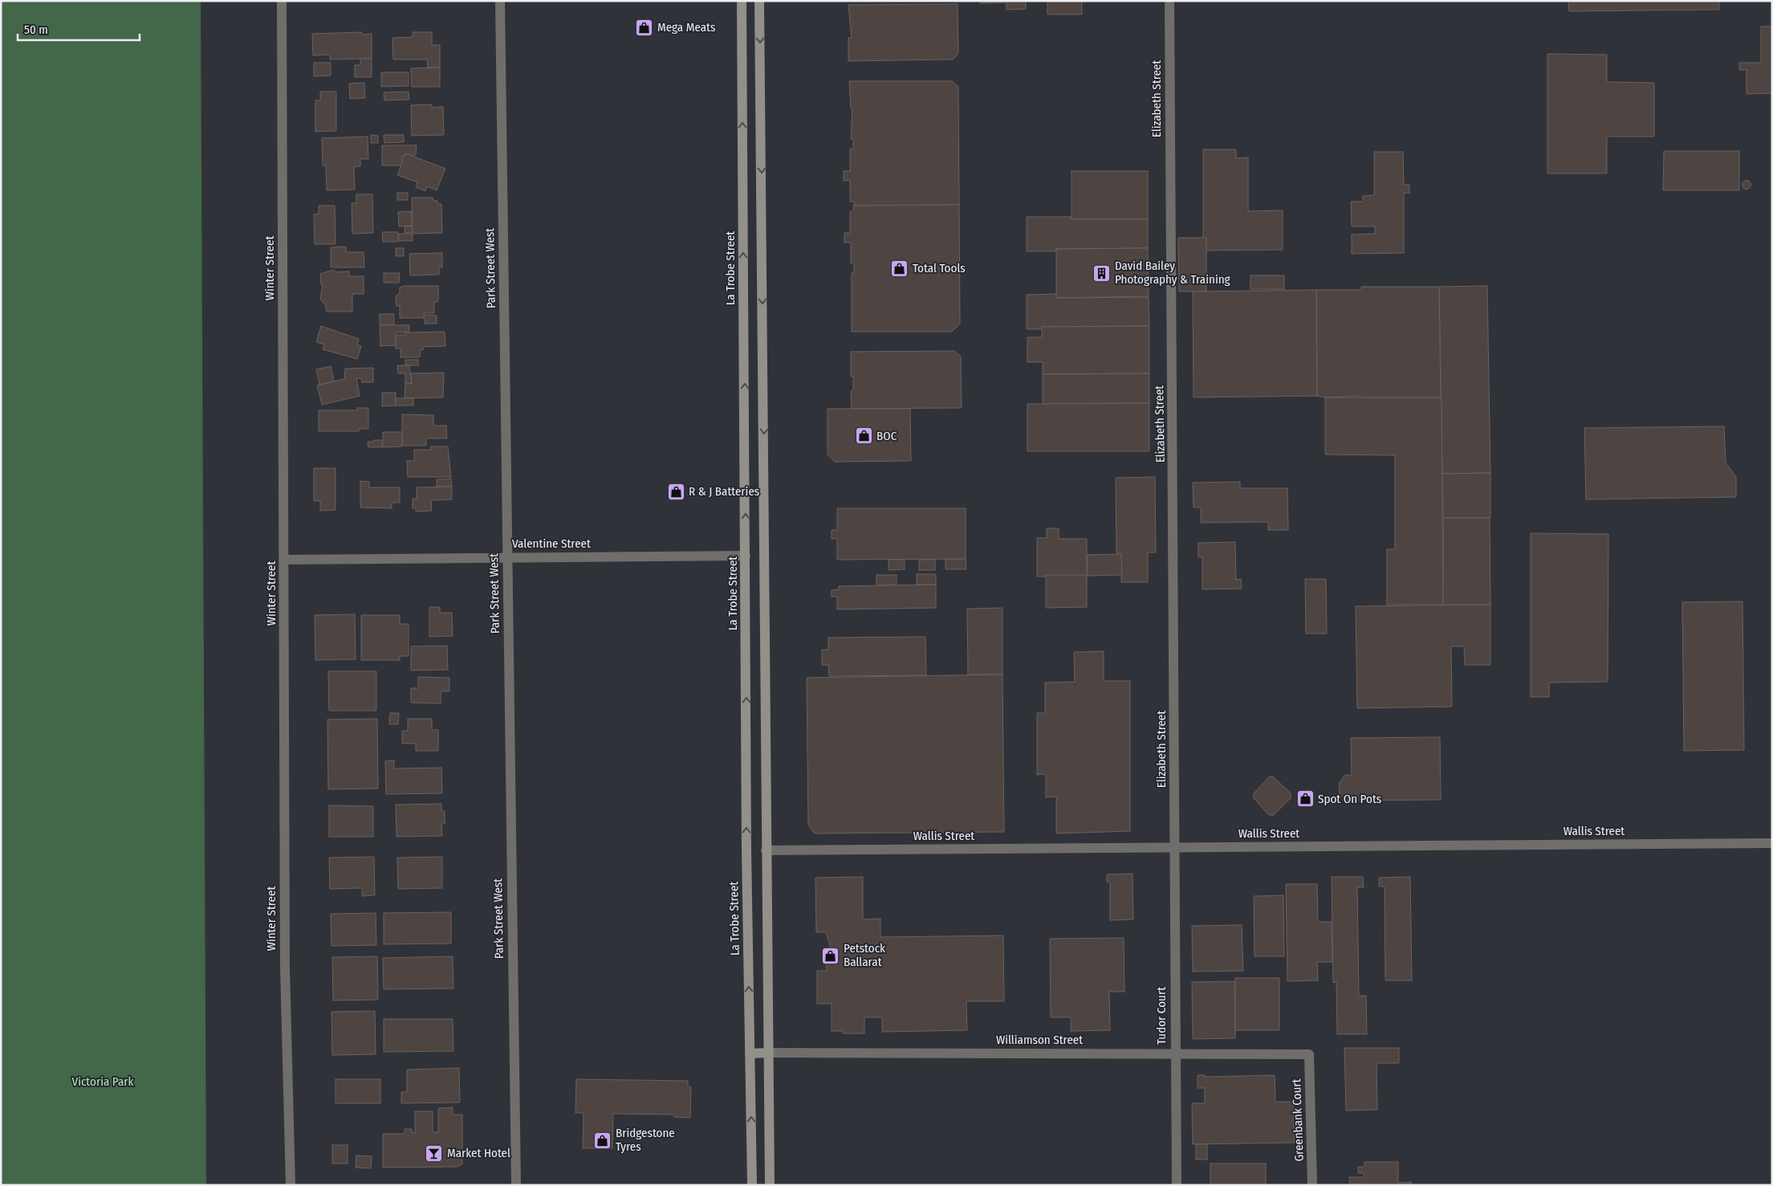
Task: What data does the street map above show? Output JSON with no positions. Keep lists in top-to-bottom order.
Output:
{
  "streets": {
    "main road": ["La Trobe Street"],
    "street": [
      "Elizabeth Street",
      "Winter Street",
      "Park Street West",
      "Valentine Street",
      "Wallis Street",
      "Tudor Court",
      "Williamson Street",
      "Greenbank Court"
    ]
  },
  "crossings": [
    ["Elizabeth Street", "Wallis Street"],
    ["Elizabeth Street", "Tudor Court"],
    ["Winter Street", "Valentine Street"],
    ["Park Street West", "Valentine Street"],
    ["La Trobe Street", "Valentine Street"],
    ["Wallis Street", "Tudor Court"],
    ["Tudor Court", "Williamson Street"],
    ["Williamson Street", "Greenbank Court"]
  ],
  "parks": ["Victoria Park"],
  "places": {
    "shop": [
      "Mega Meats",
      "Total Tools",
      "BOC",
      "R & J Batteries",
      "Spot On Pots",
      "Petstock Ballarat",
      "Bridgestone Tyres"
    ],
    "building": ["David Bailey Photography & Training"],
    "bar": ["Market Hotel"]
  },
  "scale_bar": "50 m"
}
